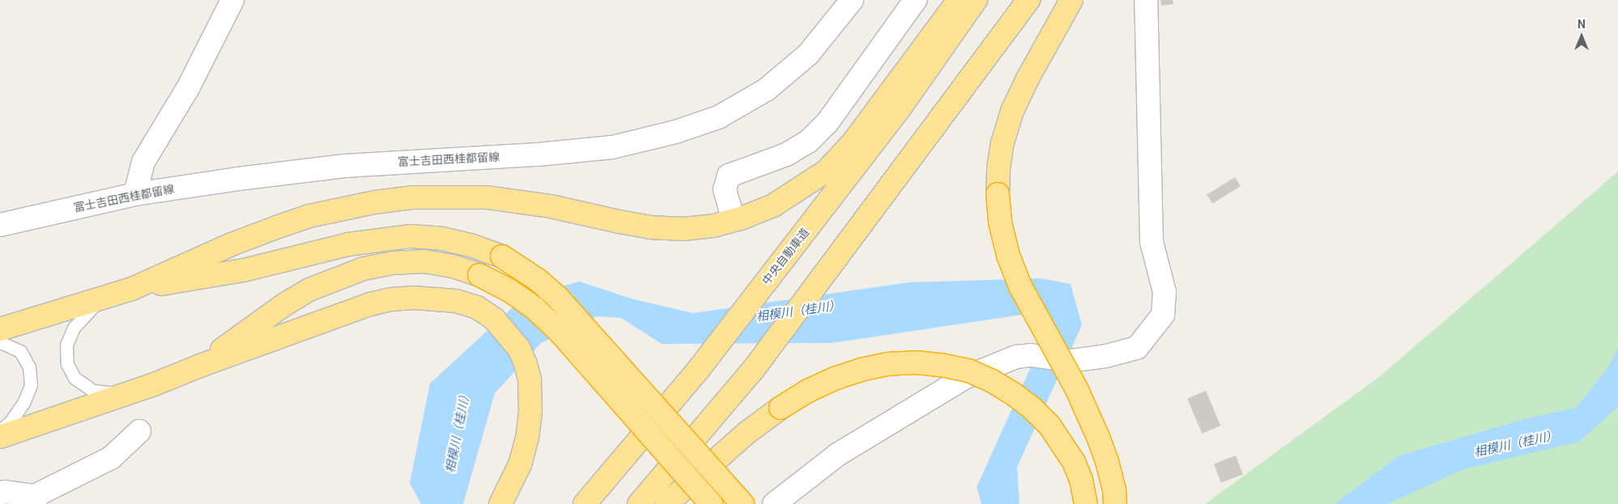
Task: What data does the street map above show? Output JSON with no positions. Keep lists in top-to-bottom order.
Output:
{
  "streets": {
    "highway": ["中央自動車道"],
    "street": ["富士吉田西桂都留線"]
  },
  "water": ["相模川（桂川）"],
  "north": "top"
}
